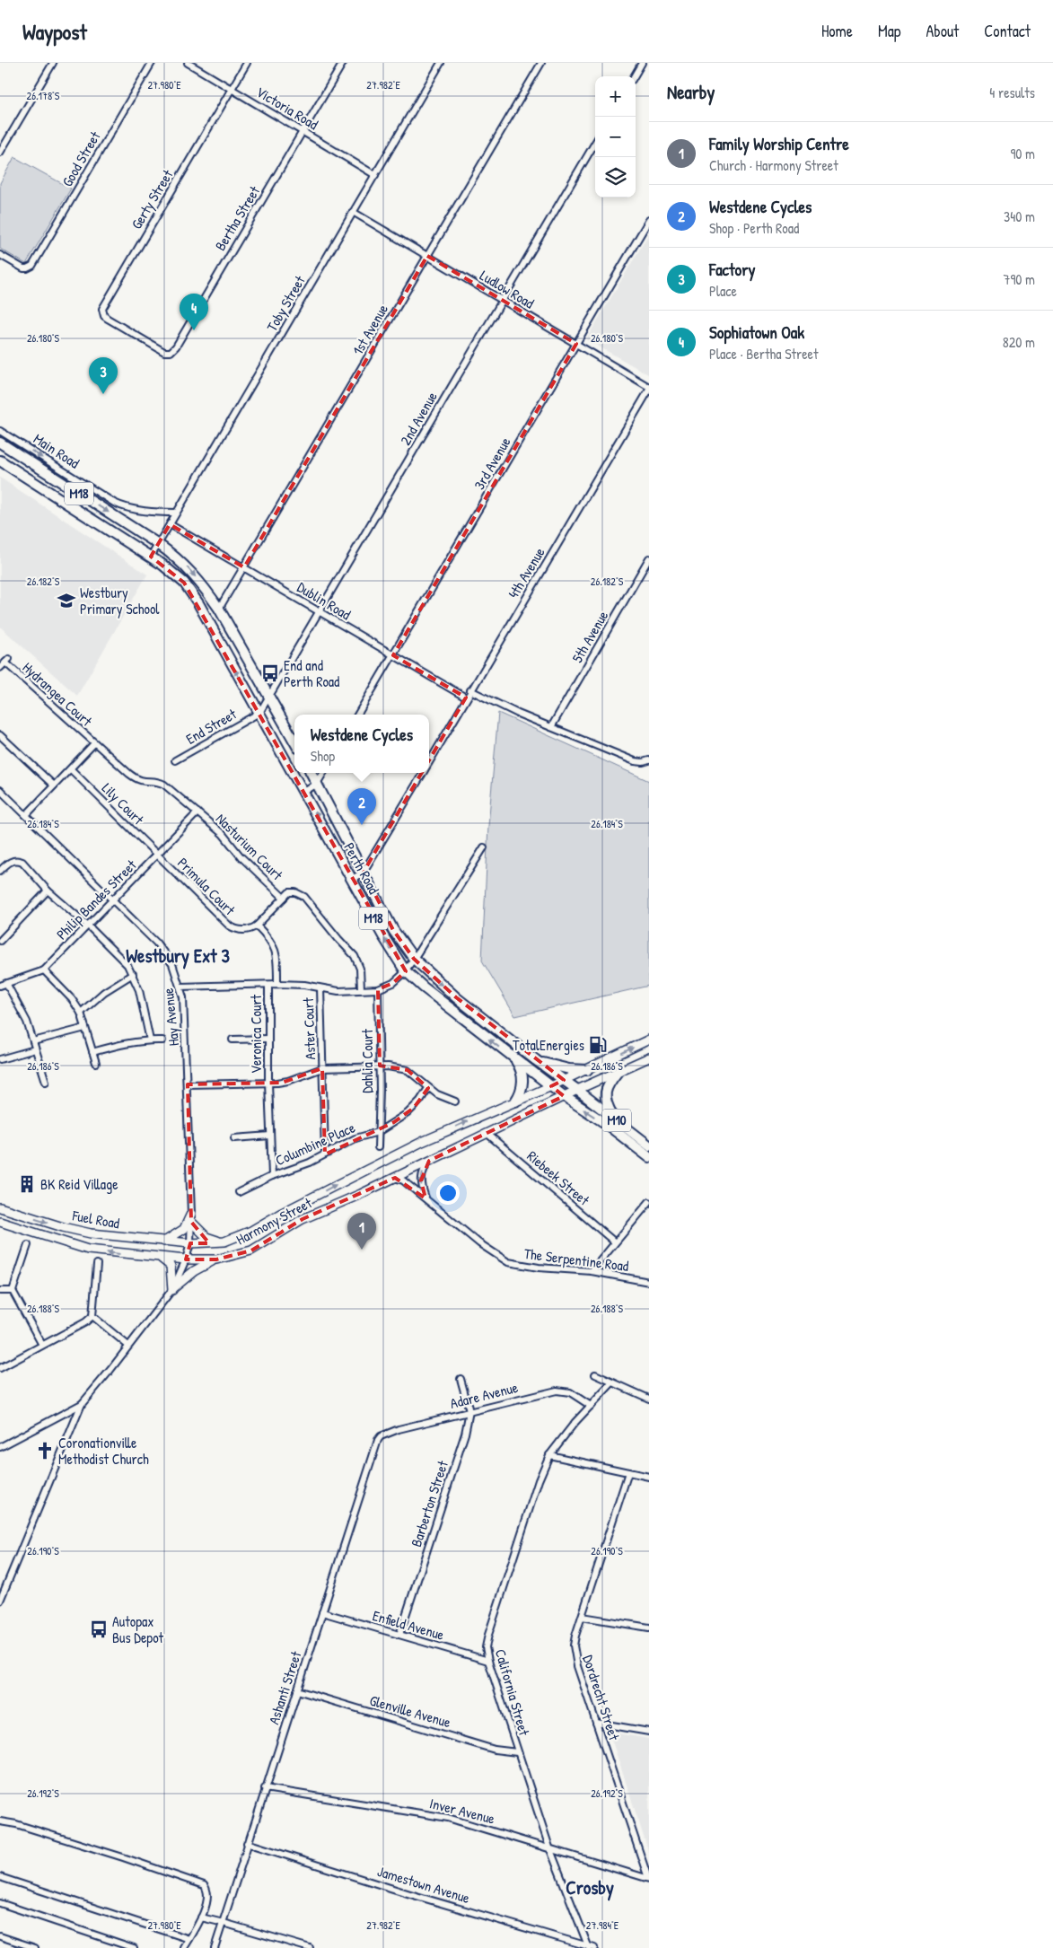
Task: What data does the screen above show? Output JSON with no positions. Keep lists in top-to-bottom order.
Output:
{
  "streets": {
    "main road": [
      "Main Road",
      "M18",
      "Perth Road",
      "M10",
      "Fuel Road",
      "Harmony Street"
    ],
    "street": [
      "Victoria Road",
      "Good Street",
      "Gerty Street",
      "Bertha Street",
      "Ludlow Road",
      "Toby Street",
      "1st Avenue",
      "2nd Avenue",
      "3rd Avenue",
      "4th Avenue",
      "Dublin Road",
      "5th Avenue",
      "Hydrangea Court",
      "End Street",
      "Lily Court",
      "Nasturium Court",
      "Primula Court",
      "Philip Bandes Street",
      "Hay Avenue",
      "Aster Court",
      "Veronica Court",
      "Dahlia Court",
      "Columbine Place",
      "Riebeek Street",
      "The Serpentine Road",
      "Adare Avenue",
      "Barberton Street",
      "Enfield Avenue",
      "Ashanti Street",
      "California Street",
      "Dordrecht Street",
      "Glenville Avenue",
      "Inver Avenue",
      "Jamestown Avenue"
    ]
  },
  "crossings": [
    ["Victoria Road", "Gerty Street"],
    ["Victoria Road", "Bertha Street"],
    ["Victoria Road", "Toby Street"],
    ["Gerty Street", "Bertha Street"],
    ["Ludlow Road", "Toby Street"],
    ["Ludlow Road", "1st Avenue"],
    ["Ludlow Road", "2nd Avenue"],
    ["Ludlow Road", "3rd Avenue"],
    ["Ludlow Road", "4th Avenue"],
    ["Toby Street", "Main Road"],
    ["Toby Street", "M18"],
    ["Toby Street", "Dublin Road"],
    ["Toby Street", "Perth Road"],
    ["1st Avenue", "M18"],
    ["1st Avenue", "Dublin Road"],
    ["2nd Avenue", "M18"],
    ["2nd Avenue", "Dublin Road"],
    ["2nd Avenue", "End Street"],
    ["2nd Avenue", "Perth Road"],
    ["Main Road", "M18"],
    ["3rd Avenue", "Dublin Road"],
    ["M18", "Perth Road"],
    ["4th Avenue", "Dublin Road"],
    ["4th Avenue", "Perth Road"],
    ["Hydrangea Court", "Nasturium Court"],
    ["Hydrangea Court", "Philip Bandes Street"],
    ["End Street", "Perth Road"],
    ["Lily Court", "Primula Court"],
    ["Lily Court", "Philip Bandes Street"],
    ["Nasturium Court", "Philip Bandes Street"],
    ["Perth Road", "M10"],
    ["Perth Road", "Harmony Street"],
    ["Primula Court", "Philip Bandes Street"],
    ["Philip Bandes Street", "Hay Avenue"],
    ["Hay Avenue", "Fuel Road"],
    ["Hay Avenue", "Harmony Street"],
    ["Aster Court", "Columbine Place"],
    ["Veronica Court", "Columbine Place"],
    ["Dahlia Court", "Columbine Place"],
    ["M10", "Harmony Street"],
    ["Riebeek Street", "Harmony Street"],
    ["Fuel Road", "Harmony Street"],
    ["Harmony Street", "The Serpentine Road"],
    ["Adare Avenue", "Barberton Street"],
    ["Adare Avenue", "Ashanti Street"],
    ["Adare Avenue", "California Street"],
    ["Barberton Street", "Enfield Avenue"],
    ["Enfield Avenue", "Ashanti Street"],
    ["Enfield Avenue", "California Street"],
    ["Ashanti Street", "Glenville Avenue"],
    ["Ashanti Street", "Inver Avenue"],
    ["Ashanti Street", "Jamestown Avenue"],
    ["California Street", "Glenville Avenue"],
    ["California Street", "Inver Avenue"],
    ["California Street", "Jamestown Avenue"],
    ["Dordrecht Street", "Inver Avenue"]
  ],
  "one_way": ["Main Road"],
  "districts": ["Westbury Ext 3", "Crosby"],
  "places": {
    "school or university": ["Westbury Primary School"],
    "bus stop": ["End and Perth Road", "Autopax Bus Depot"],
    "fuel station": ["TotalEnergies"],
    "building": ["BK Reid Village"],
    "church": ["Coronationville Methodist Church"]
  },
  "page": {
    "header": "Waypost",
    "nav": [
      "Home",
      "Map",
      "About",
      "Contact"
    ],
    "heading": ["Nearby", "4 results"],
    "map_buttons": ["+", "−"],
    "list": [
      {
        "mark": "1",
        "name": "Family Worship Centre",
        "note": "Church · Harmony Street",
        "value": "90 m"
      },
      {
        "mark": "2",
        "name": "Westdene Cycles",
        "note": "Shop · Perth Road",
        "value": "340 m"
      },
      {
        "mark": "3",
        "name": "Factory",
        "note": "Place",
        "value": "790 m"
      },
      {
        "mark": "4",
        "name": "Sophiatown Oak",
        "note": "Place · Bertha Street",
        "value": "820 m"
      }
    ],
    "pins": [
      "4",
      "3",
      "2",
      "1"
    ],
    "popup": ["Westdene Cycles", "Shop"]
  },
  "coordinates": [
    "27.980°E",
    "27.982°E",
    "26.178°S",
    "26.180°S",
    "26.182°S",
    "26.184°S",
    "26.186°S",
    "26.188°S",
    "26.190°S",
    "26.192°S",
    "27.984°E"
  ]
}
